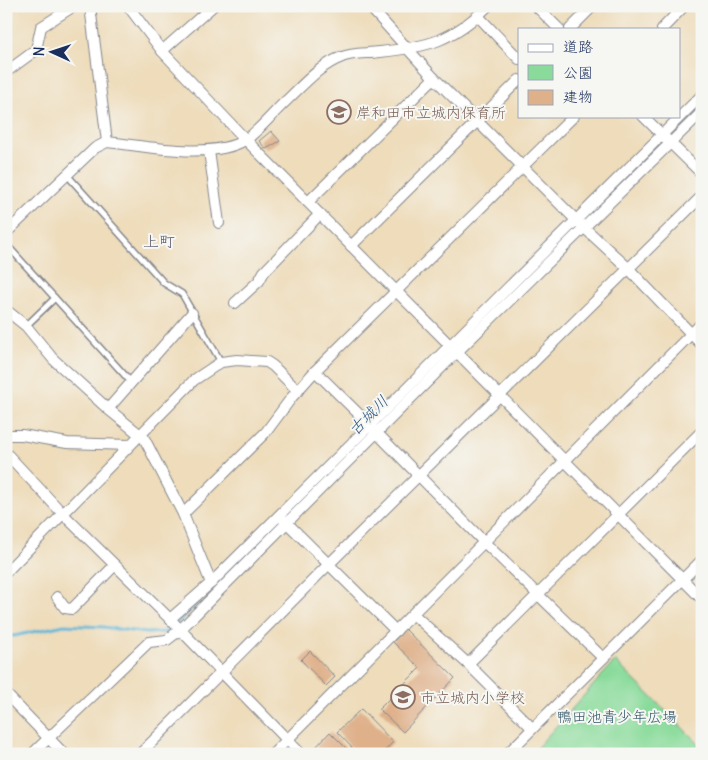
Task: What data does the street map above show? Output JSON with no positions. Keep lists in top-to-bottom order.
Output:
{
  "districts": ["上町"],
  "water": ["古城川"],
  "parks": ["鴨田池青少年広場"],
  "places": {
    "school or university": ["岸和田市立城内保育所", "市立城内小学校"]
  },
  "legend": ["道路", "公園", "建物"],
  "north": "left"
}
